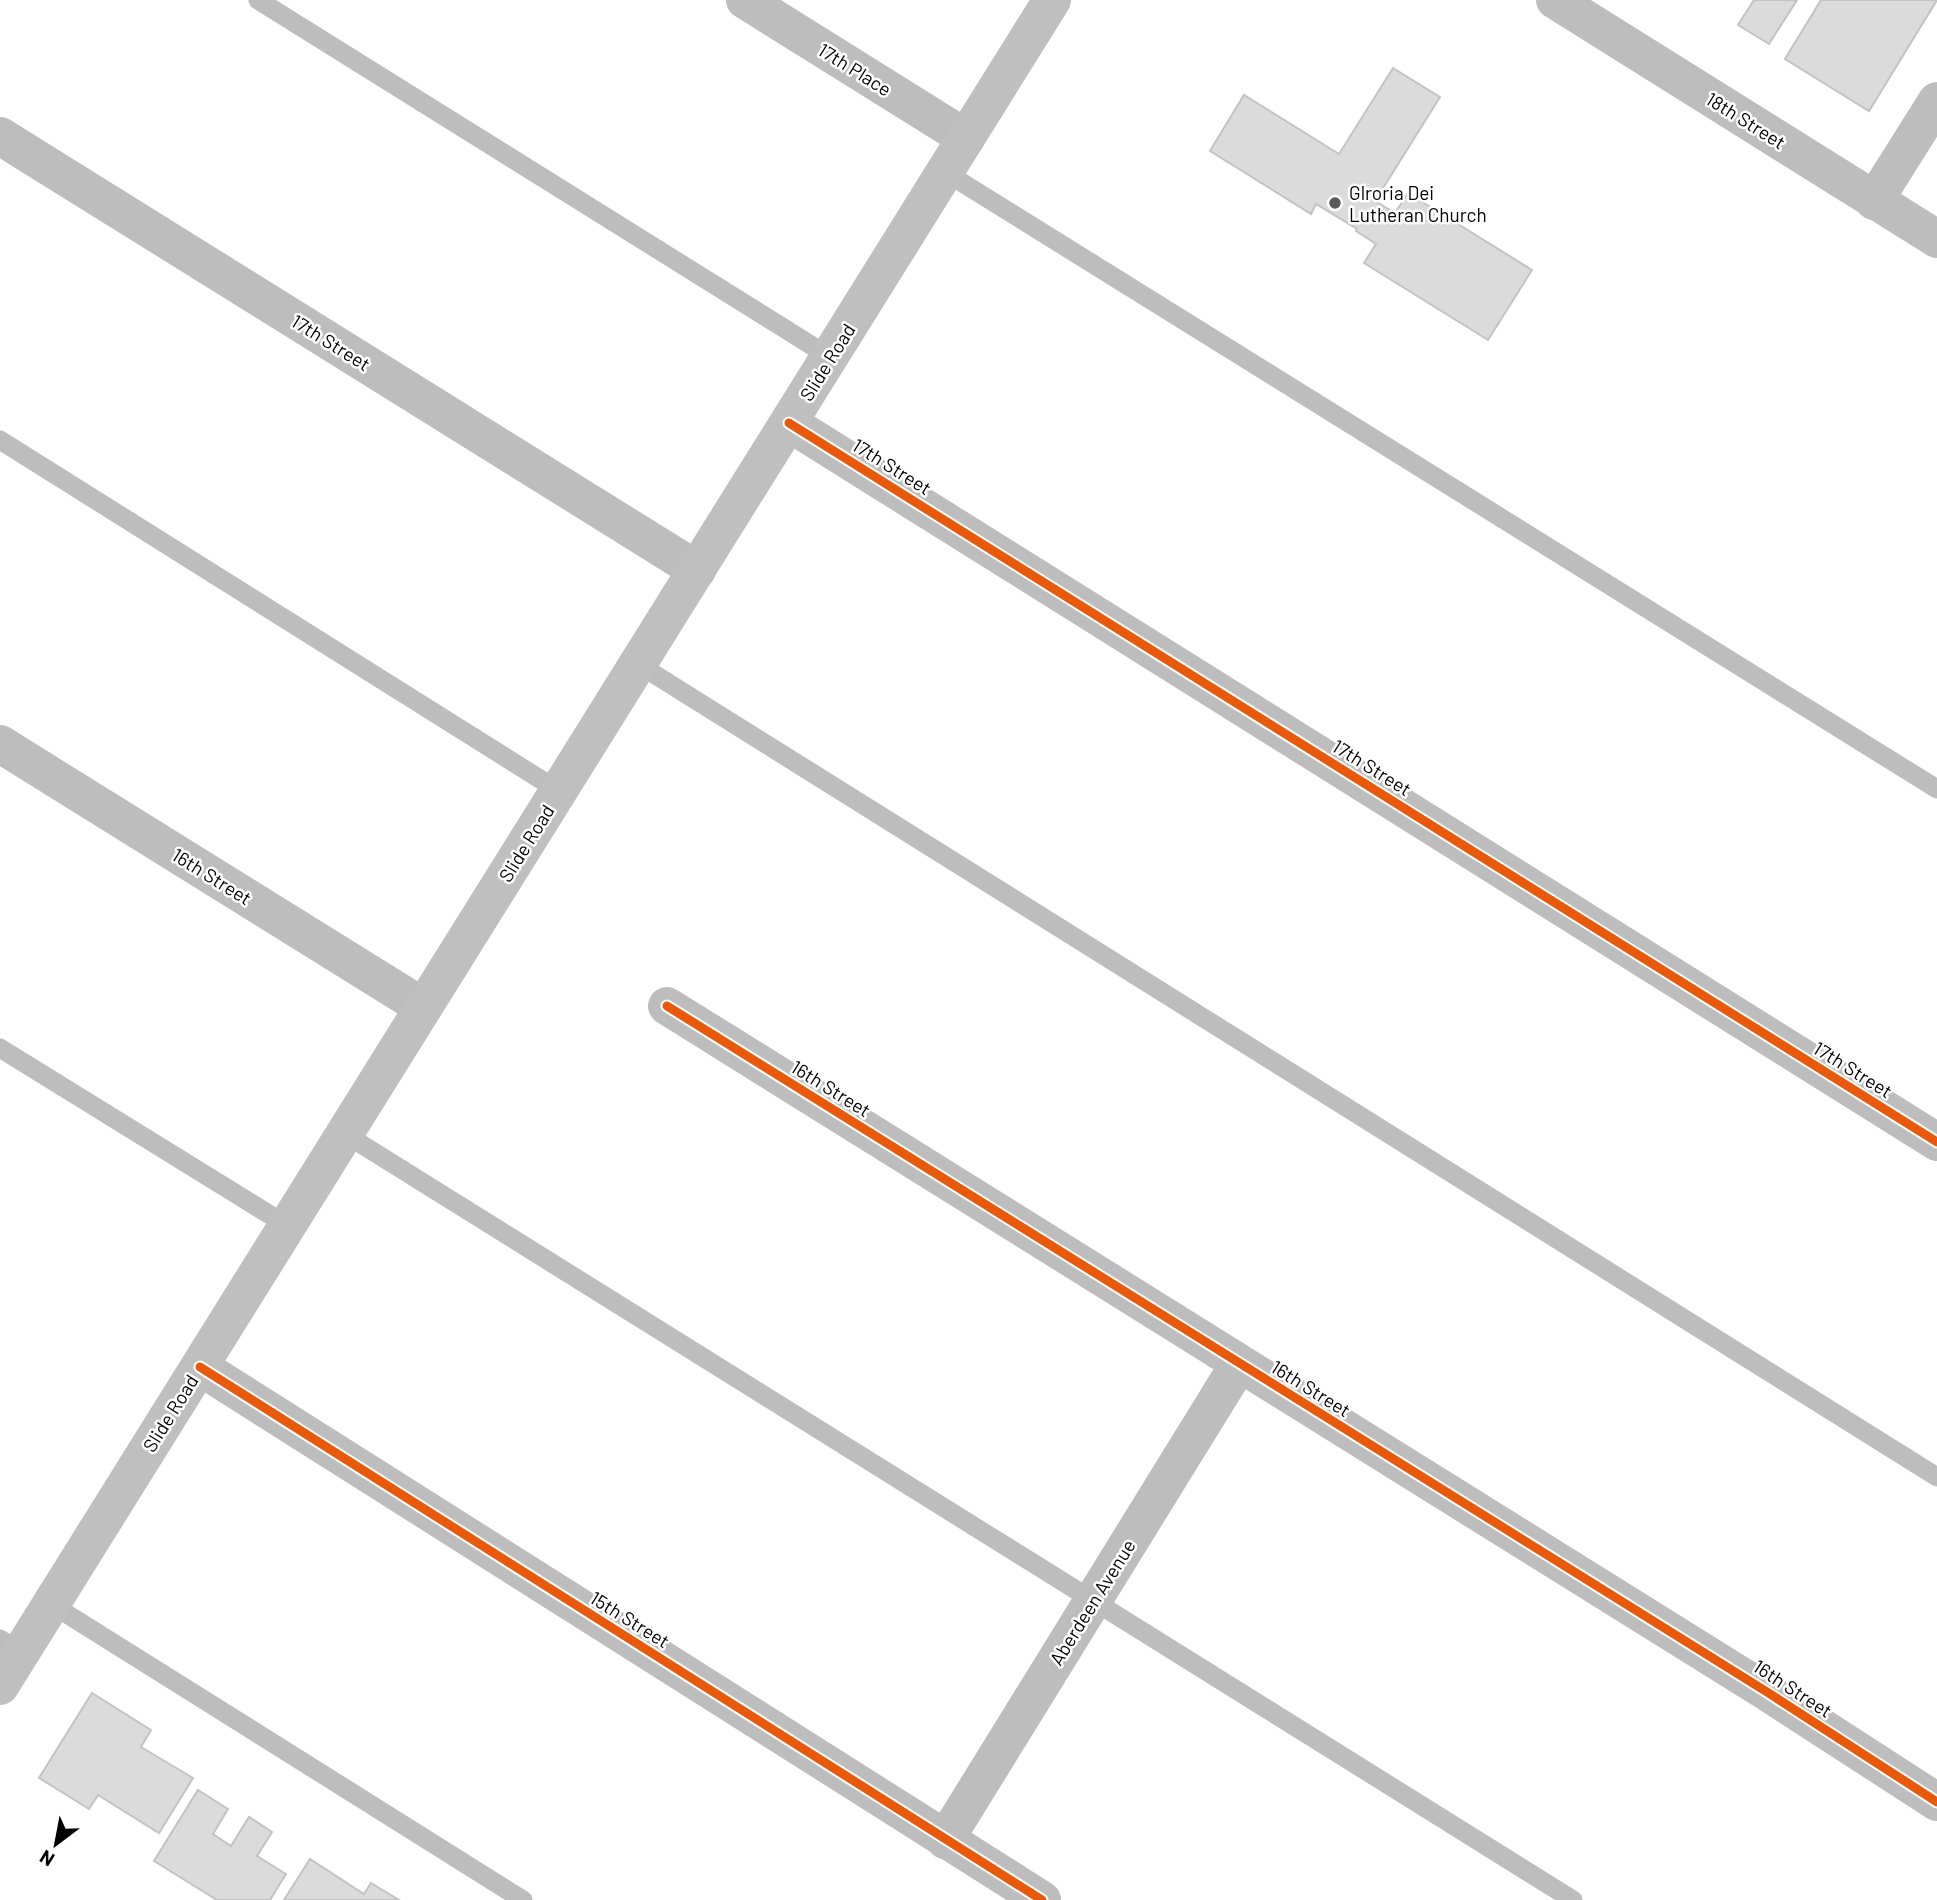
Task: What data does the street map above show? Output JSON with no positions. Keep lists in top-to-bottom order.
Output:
{
  "streets": {
    "main road": ["Slide Road"],
    "street": [
      "17th Place",
      "18th Street",
      "17th Street",
      "16th Street",
      "Aberdeen Avenue",
      "15th Street"
    ]
  },
  "crossings": [
    ["17th Place", "Slide Road"],
    ["17th Street", "Slide Road"],
    ["Slide Road", "16th Street"],
    ["Slide Road", "15th Street"],
    ["16th Street", "Aberdeen Avenue"],
    ["Aberdeen Avenue", "15th Street"]
  ],
  "places": ["Glroria Dei Lutheran Church"],
  "north": "bottom left"
}
